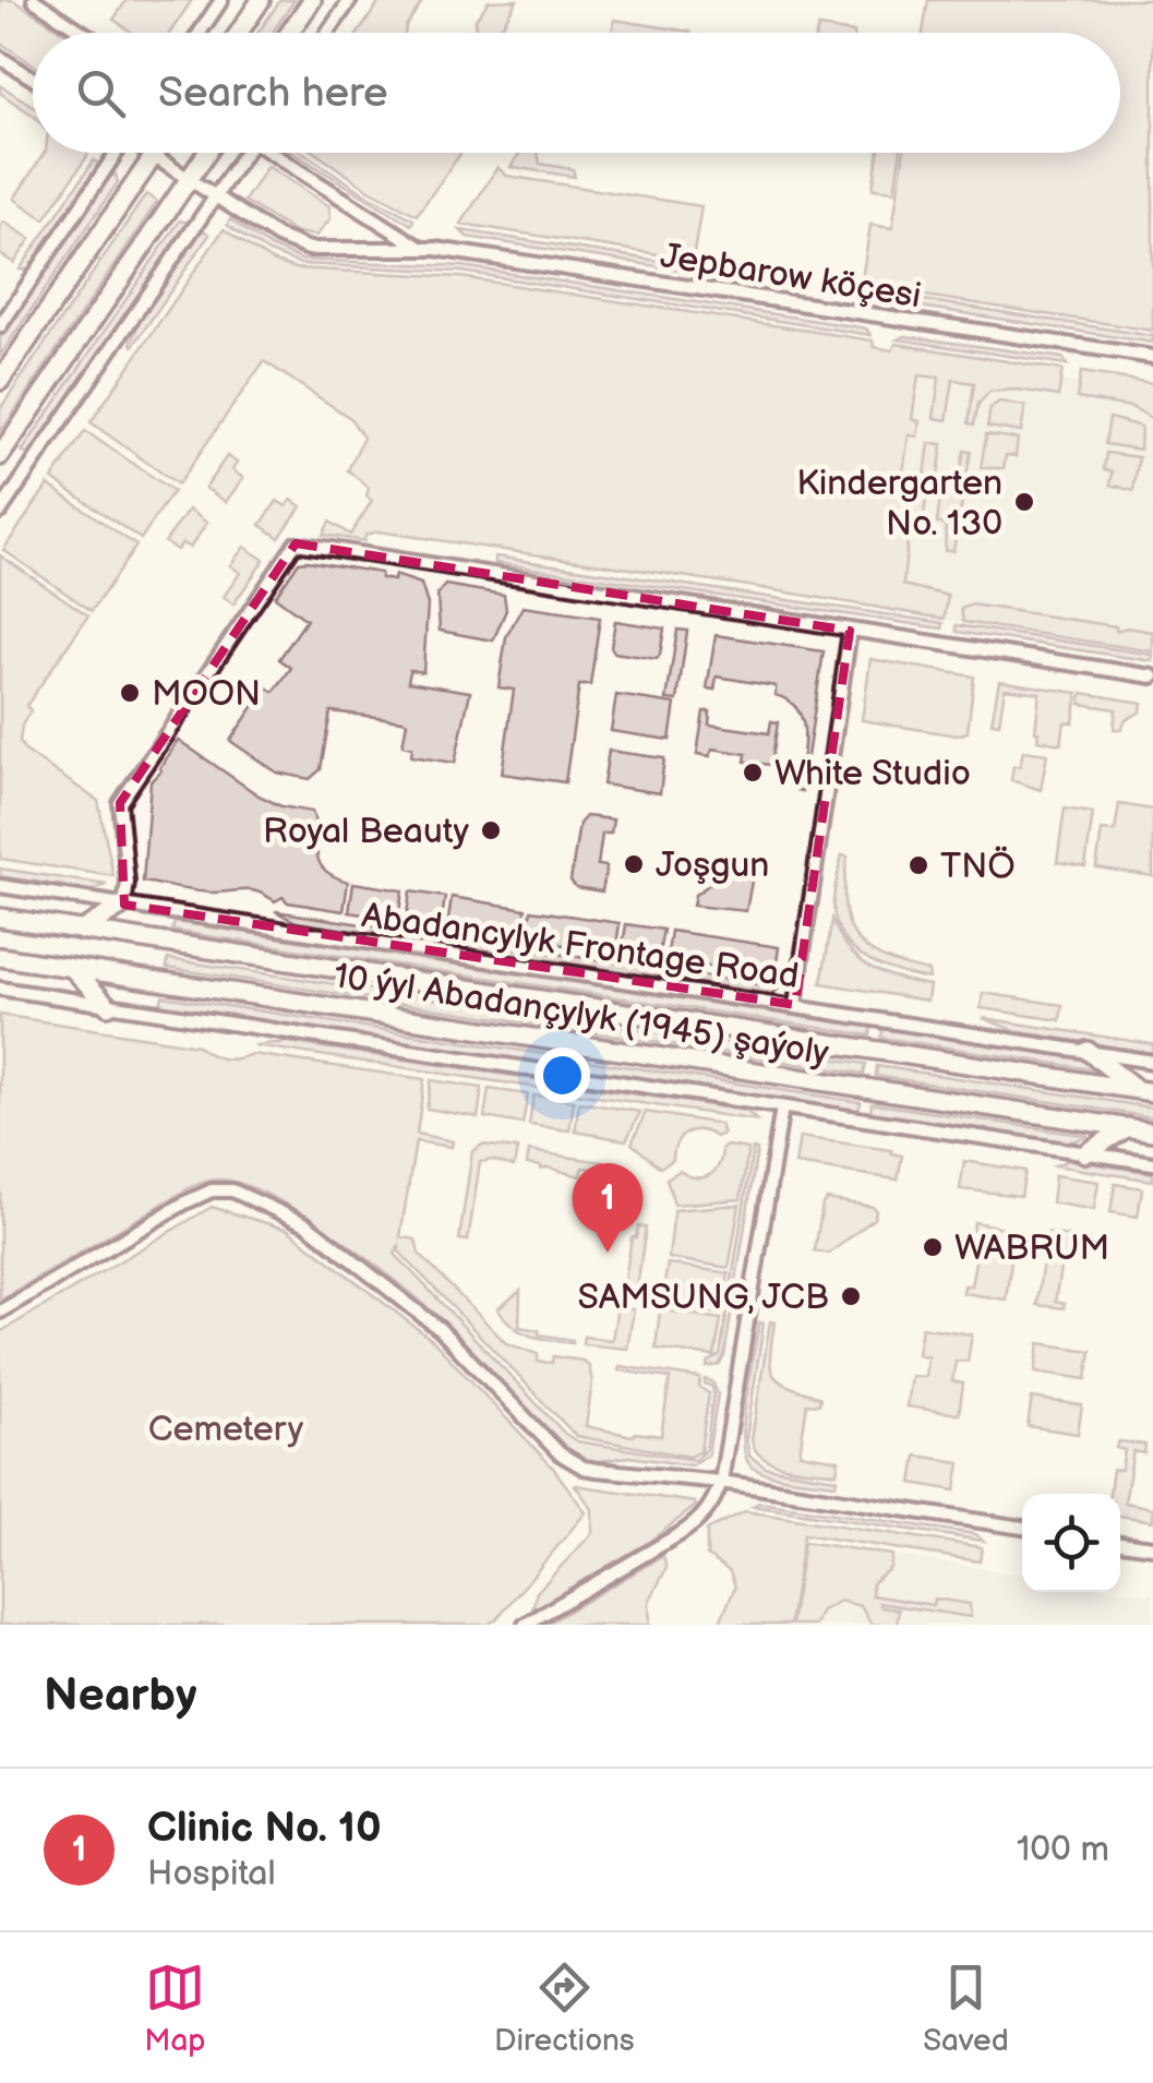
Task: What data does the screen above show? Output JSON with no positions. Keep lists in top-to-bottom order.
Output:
{
  "streets": {
    "main road": ["10 ýyl Abadançylyk (1945) şaýoly"],
    "street": ["Jepbarow köçesi", "Abadancylyk Frontage Road"]
  },
  "parks": ["Cemetery"],
  "places": [
    "Kindergarten No. 130",
    "MOON",
    "White Studio",
    "Royal Beauty",
    "Joşgun",
    "TNÖ",
    "WABRUM",
    "SAMSUNG, JCB"
  ],
  "page": {
    "search": "Search here",
    "pins": "1",
    "heading": "Nearby",
    "list": [
      {
        "mark": "1",
        "name": "Clinic No. 10",
        "note": "Hospital",
        "value": "100 m"
      }
    ],
    "nav": ["Map", "Directions", "Saved"]
  }
}
